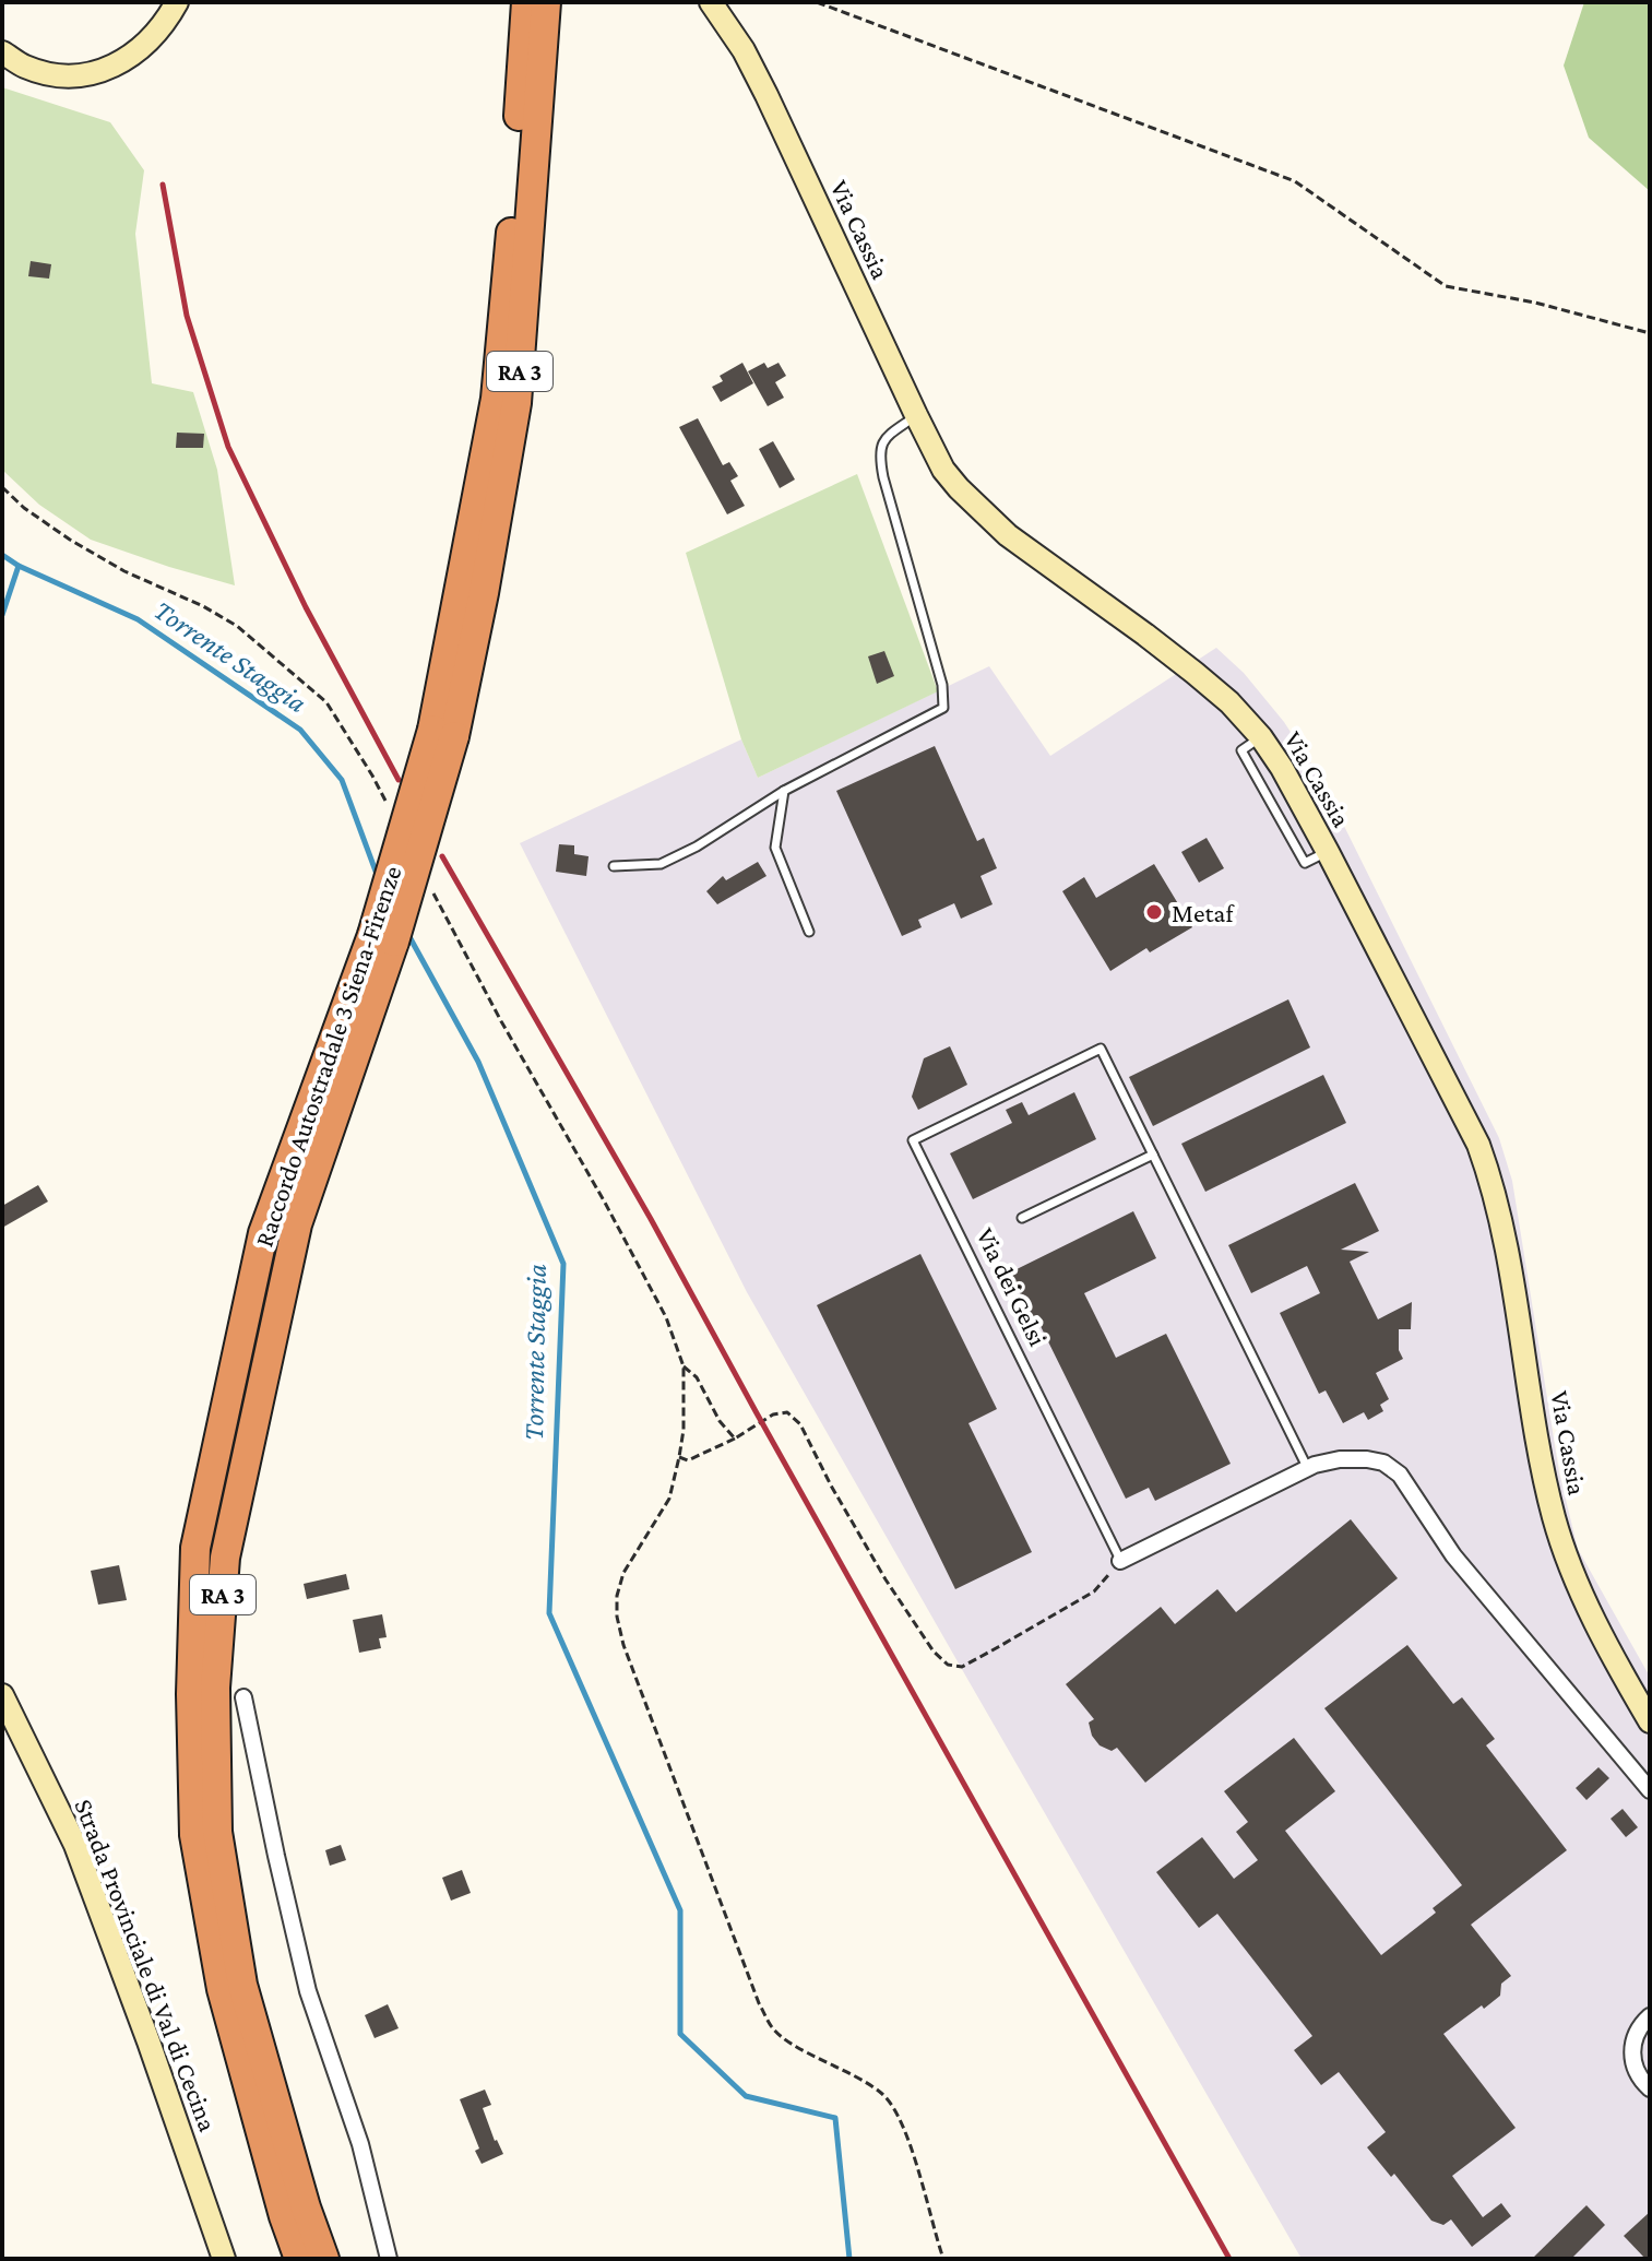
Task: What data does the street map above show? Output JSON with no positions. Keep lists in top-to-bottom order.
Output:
{
  "streets": {
    "highway": ["RA 3", "Raccordo Autostradale 3 Siena-Firenze"],
    "main road": ["Via Cassia", "Strada Provinciale di Val di Cecina"],
    "lane": ["Via dei Gelsi"]
  },
  "water": ["Torrente Staggia"],
  "places": ["Metaf"]
}
